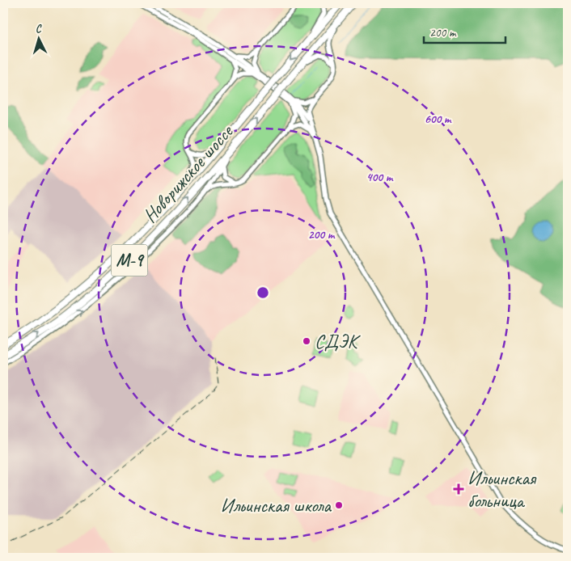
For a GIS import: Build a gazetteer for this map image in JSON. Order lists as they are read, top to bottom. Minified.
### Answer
{"streets":{"highway":["Новорижское шоссе","М-9"]},"crossings":[["Новорижское шоссе","М-9"]],"places":{"other":["СДЭК","Ильинская школа"],"health":["Ильинская больница"]},"scale_bar":"200 m","north":"top","rings":["600 m","400 m","200 m"]}
